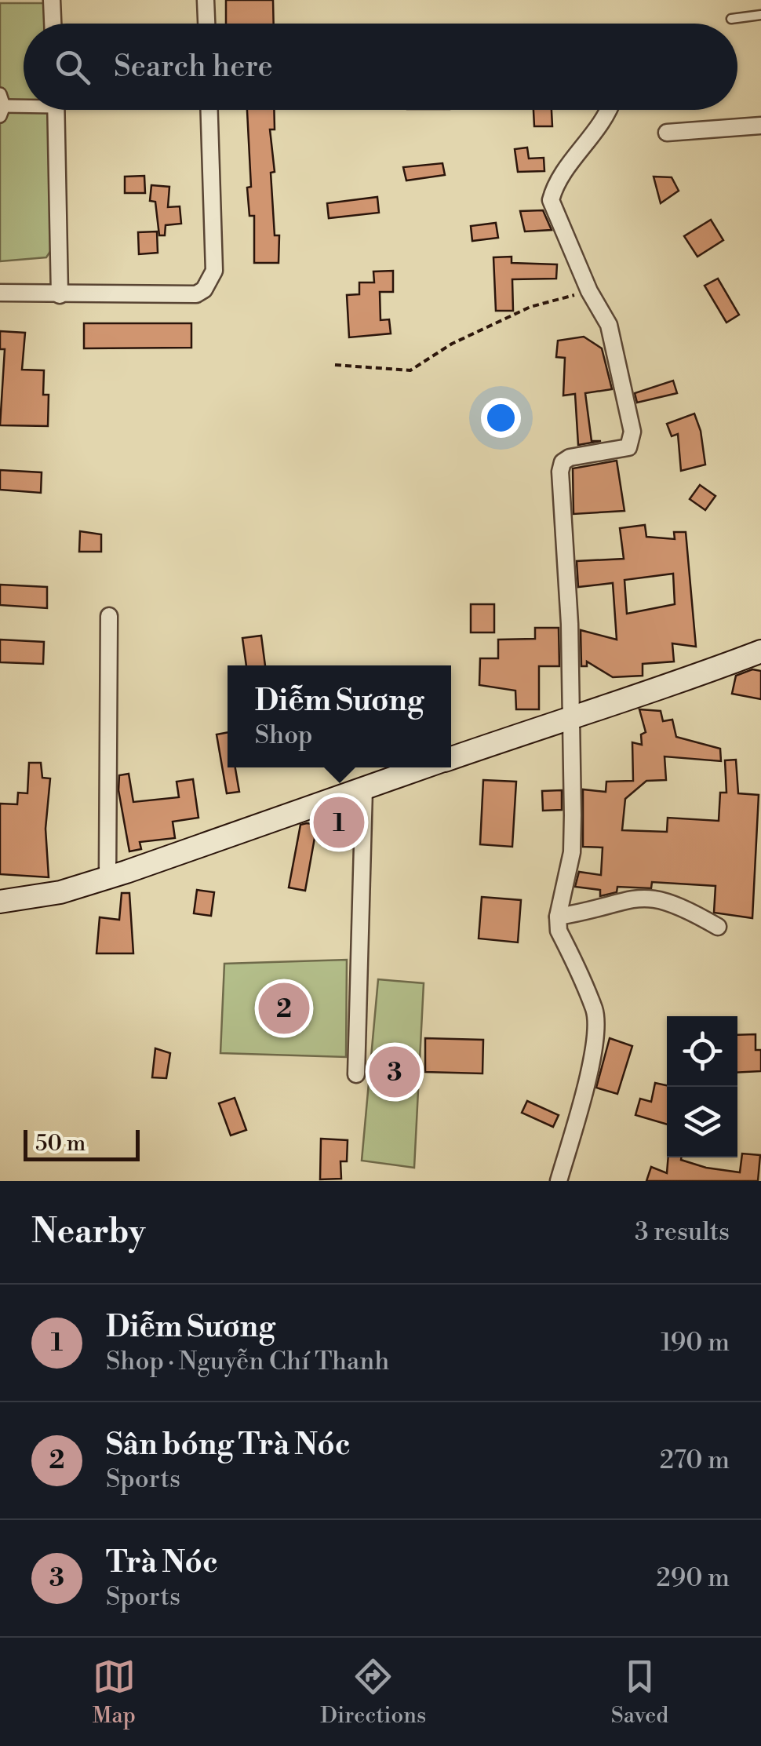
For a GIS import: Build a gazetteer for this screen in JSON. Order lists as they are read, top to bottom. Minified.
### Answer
{"scale_bar":"50 m","page":{"search":"Search here","popup":["Diễm Sương","Shop"],"pins":["1","2","3"],"scale":"50 m","heading":["Nearby","3 results"],"list":[{"mark":"1","name":"Diễm Sương","note":"Shop · Nguyễn Chí Thanh","value":"190 m"},{"mark":"2","name":"Sân bóng Trà Nóc","note":"Sports","value":"270 m"},{"mark":"3","name":"Trà Nóc","note":"Sports","value":"290 m"}],"nav":["Map","Directions","Saved"]}}
